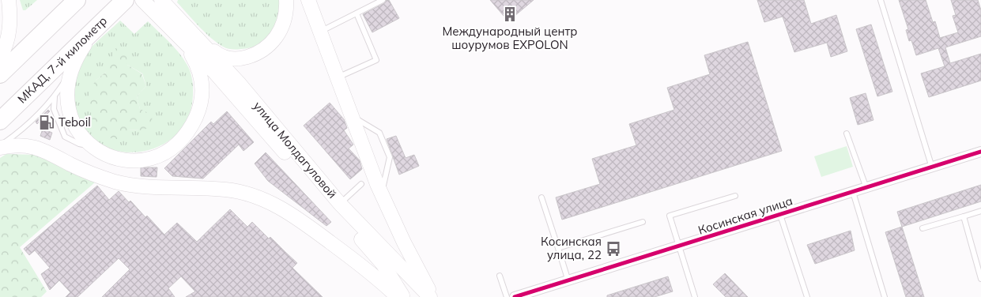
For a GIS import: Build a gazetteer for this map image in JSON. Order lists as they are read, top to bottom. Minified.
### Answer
{"streets":{"highway":["МКАД, 7-й километр"],"main road":["улица Молдагуловой"],"street":["Косинская улица"]},"places":{"building":["Международный центр шоурумов EXPOLON"],"fuel station":["Teboil"],"bus stop":["Косинская улица, 22"]}}
